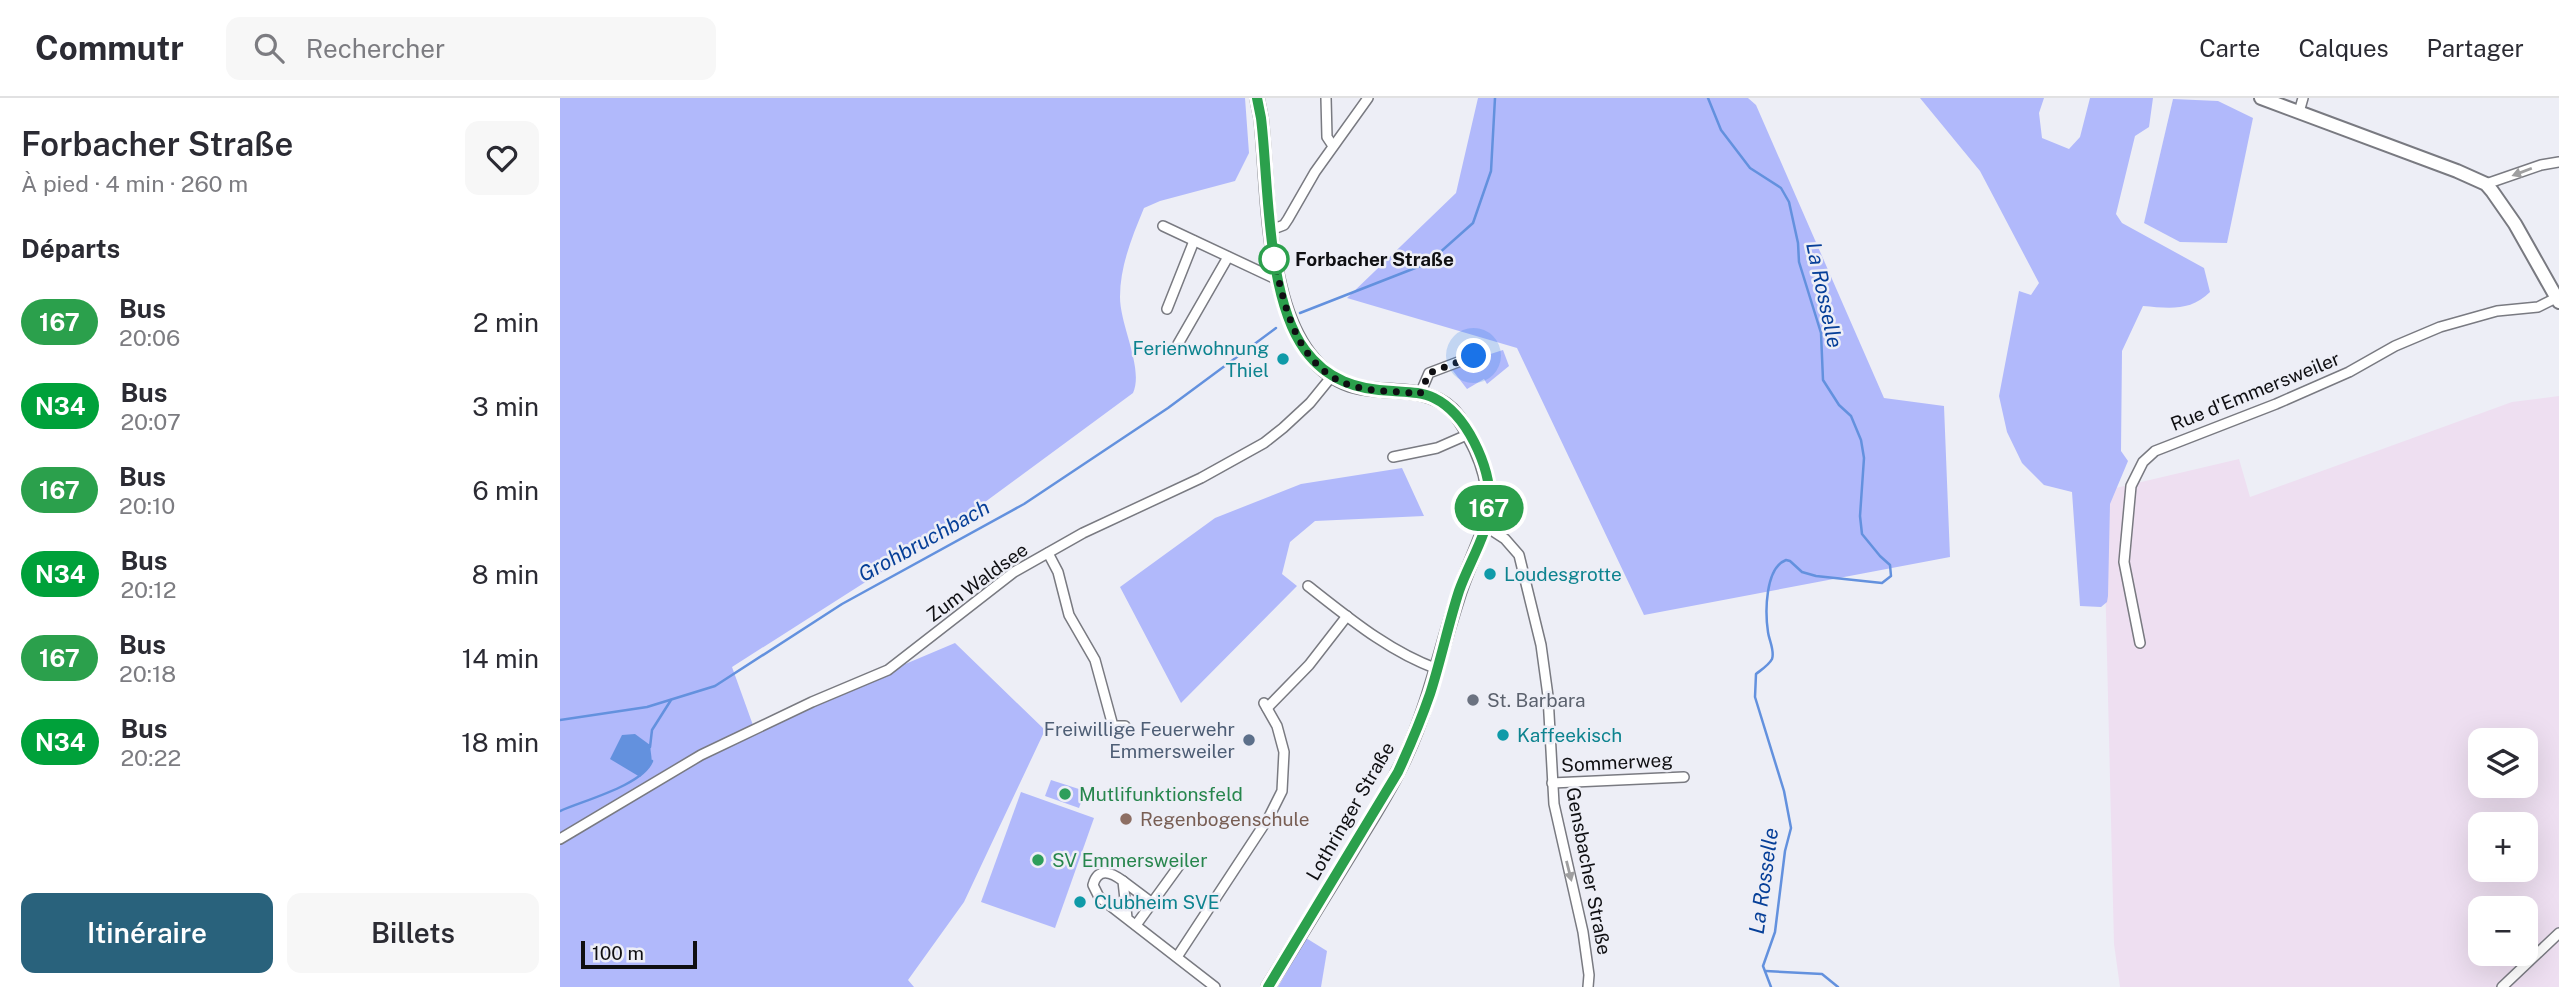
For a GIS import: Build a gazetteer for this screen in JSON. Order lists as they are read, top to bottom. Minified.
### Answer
{"streets":{"main road":["Lothringer Straße"],"street":["Rue d'Emmersweiler","Zum Waldsee","Sommerweg","Gensbacher Straße"]},"crossings":[["Sommerweg","Gensbacher Straße"],["Lothringer Straße","Gensbacher Straße"]],"one_way":["Gensbacher Straße"],"water":["La Rosselle","Grohbruchbach"],"places":["Forbacher Straße","Ferienwohnung Thiel","Loudesgrotte","St. Barbara","Kaffeekisch","Freiwillige Feuerwehr Emmersweiler","Mutlifunktionsfeld","Regenbogenschule","SV Emmersweiler","Clubheim SVE"],"lines":["bus line 167"],"scale_bar":"100 m","page":{"header":"Commutr","search":"Rechercher","nav":["Carte","Calques","Partager"],"heading":[["Forbacher Straße","À pied · 4 min · 260 m"],"Départs"],"on_map":"167","list":[{"mark":"167","name":"Bus","note":"20:06","value":"2 min"},{"mark":"N34","name":"Bus","note":"20:07","value":"3 min"},{"mark":"167","name":"Bus","note":"20:10","value":"6 min"},{"mark":"N34","name":"Bus","note":"20:12","value":"8 min"},{"mark":"167","name":"Bus","note":"20:18","value":"14 min"},{"mark":"N34","name":"Bus","note":"20:22","value":"18 min"}],"map_buttons":["+","−"],"buttons":["Itinéraire","Billets"],"scale":"100 m"}}
